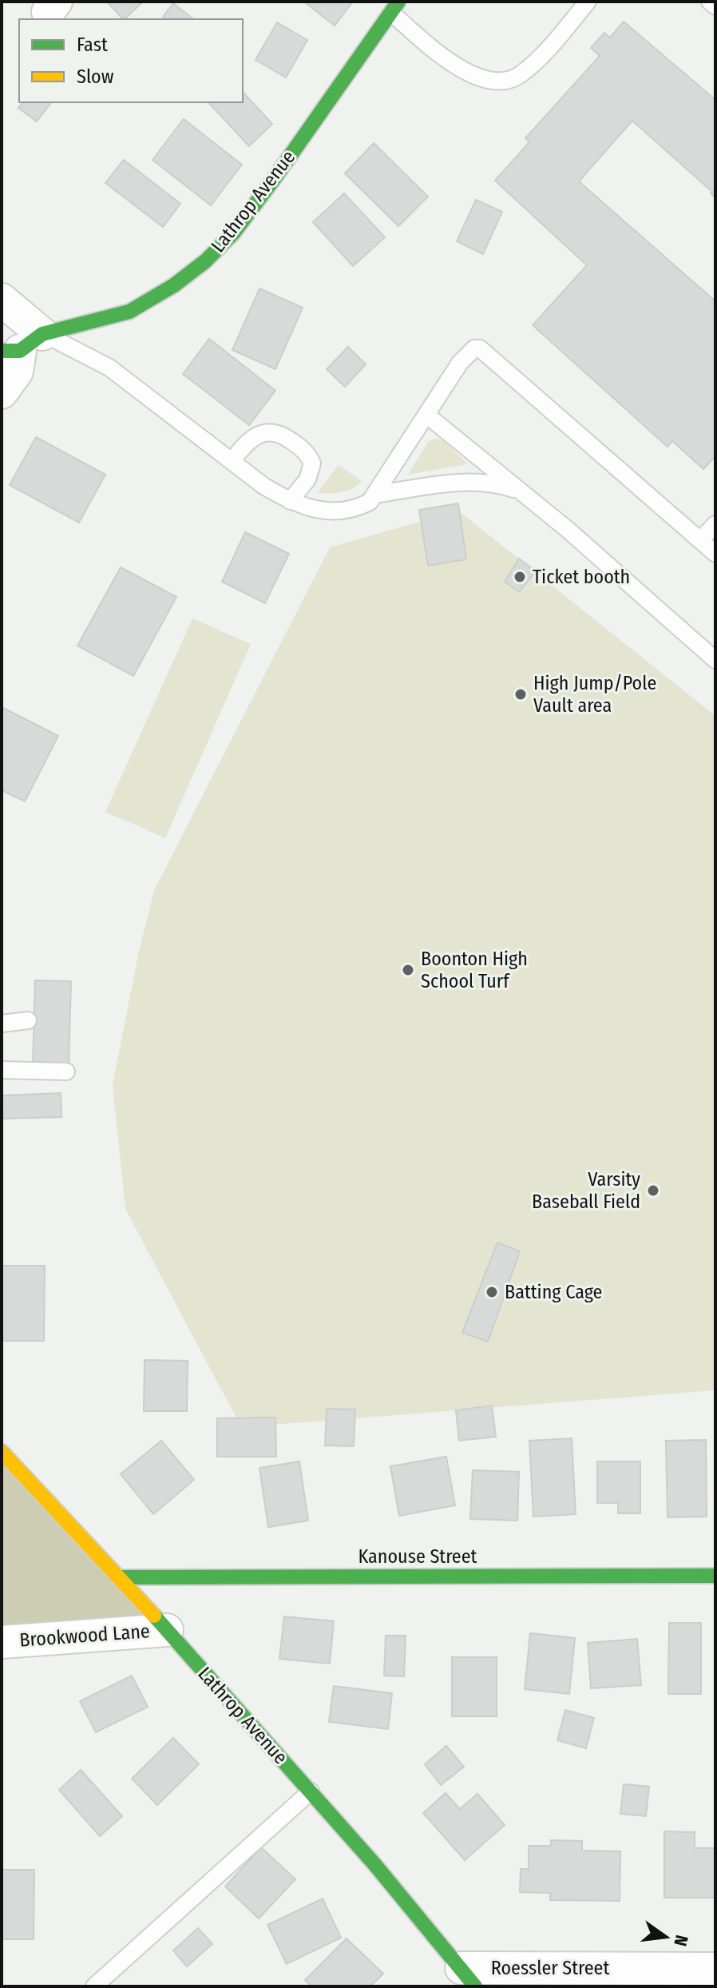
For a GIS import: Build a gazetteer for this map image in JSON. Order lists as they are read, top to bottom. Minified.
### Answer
{"streets":{"street":["Lathrop Avenue","Kanouse Street","Brookwood Lane","Roessler Street"]},"crossings":[["Lathrop Avenue","Kanouse Street"],["Lathrop Avenue","Brookwood Lane"],["Lathrop Avenue","Roessler Street"]],"places":["Ticket booth","High Jump/Pole Vault area","Boonton High School Turf","Varsity Baseball Field","Batting Cage"],"legend":["Fast","Slow"],"north":"right"}
